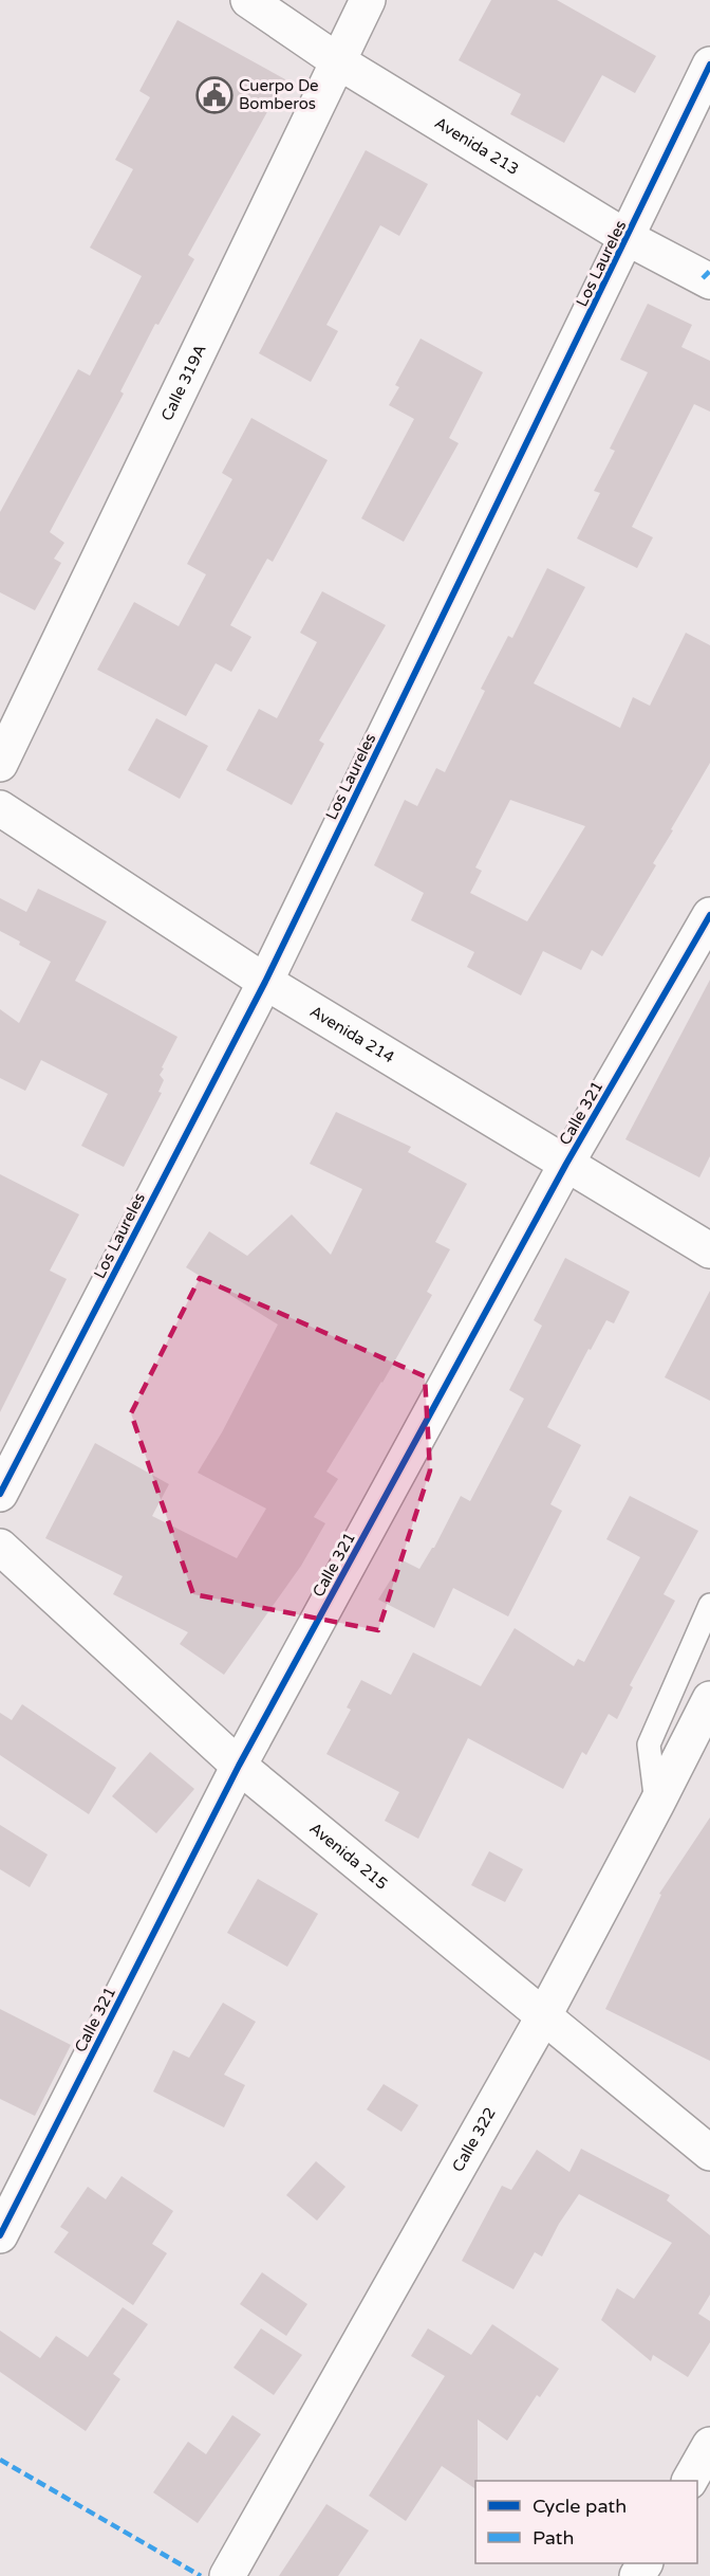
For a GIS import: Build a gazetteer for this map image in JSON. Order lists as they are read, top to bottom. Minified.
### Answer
{"streets":{"street":["Avenida 213","Los Laureles","Calle 319A","Avenida 214","Calle 321","Avenida 215","Calle 322"]},"crossings":[["Avenida 213","Los Laureles"],["Avenida 213","Calle 319A"],["Los Laureles","Avenida 214"],["Avenida 214","Calle 321"],["Calle 321","Avenida 215"],["Avenida 215","Calle 322"]],"places":{"public building":["Cuerpo De Bomberos"]},"legend":["Cycle path","Path"]}
